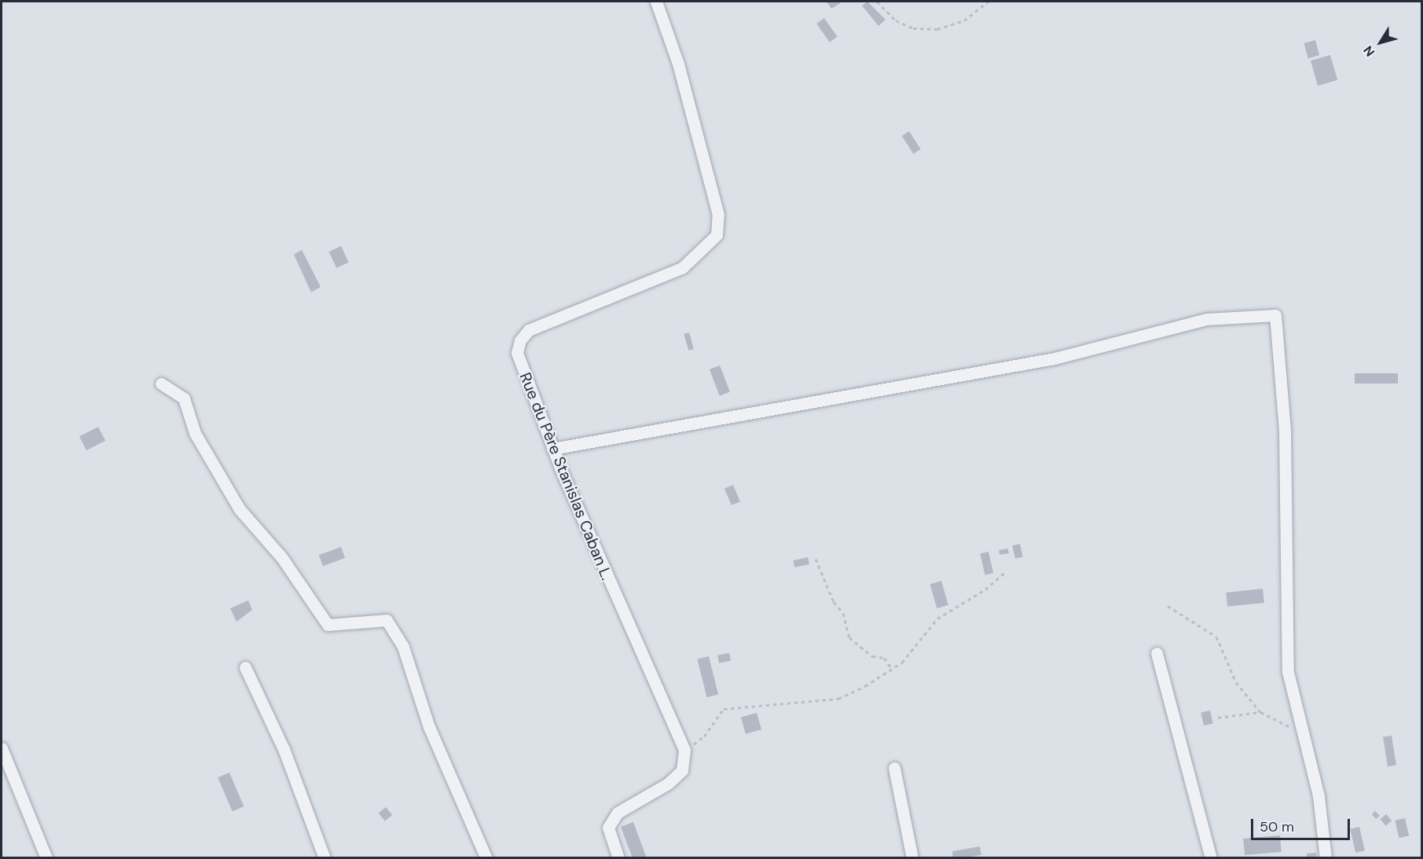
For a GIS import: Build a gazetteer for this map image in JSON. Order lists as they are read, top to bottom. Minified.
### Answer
{"streets":{"street":["Rue du Père Stanislas Caban L."]},"scale_bar":"50 m","north":"bottom left"}
